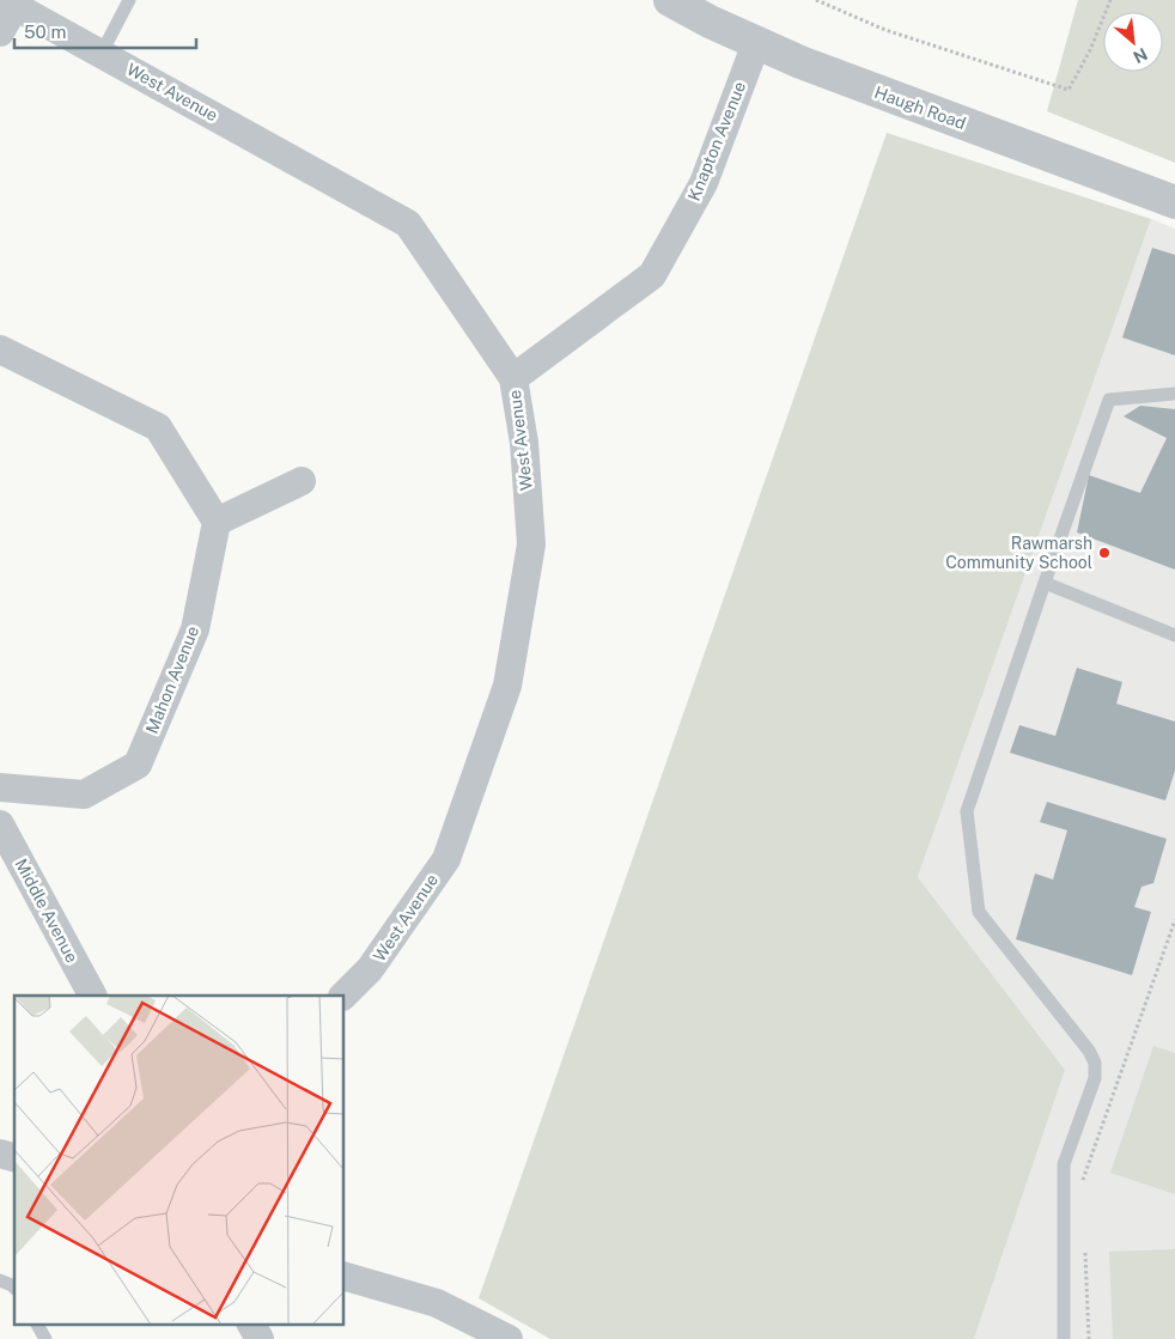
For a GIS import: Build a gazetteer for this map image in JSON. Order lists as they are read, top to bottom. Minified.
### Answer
{"streets":{"street":["West Avenue","Haugh Road","Knapton Avenue","Mahon Avenue","Middle Avenue"]},"crossings":[["West Avenue","Knapton Avenue"],["Haugh Road","Knapton Avenue"]],"places":["Rawmarsh Community School"],"scale_bar":"50 m","north":"bottom right"}
